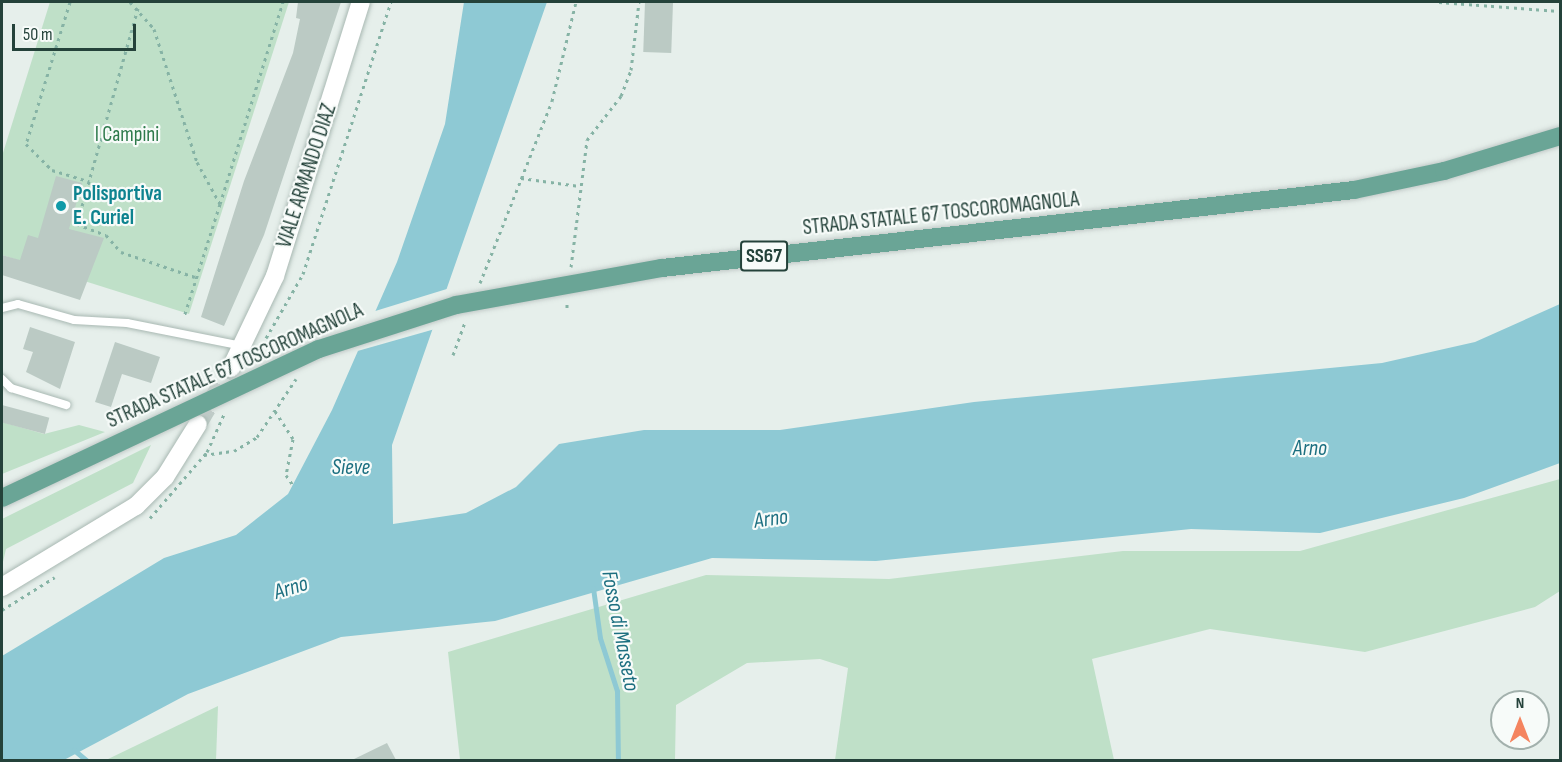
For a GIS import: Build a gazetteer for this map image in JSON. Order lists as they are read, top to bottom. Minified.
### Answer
{"streets":{"main road":["STRADA STATALE 67 TOSCOROMAGNOLA","SS67"],"street":["VIALE ARMANDO DIAZ"]},"water":["Arno","Sieve","Fosso di Masseto"],"parks":["I Campini"],"places":["Polisportiva E. Curiel"],"scale_bar":"50 m","north":"top"}
